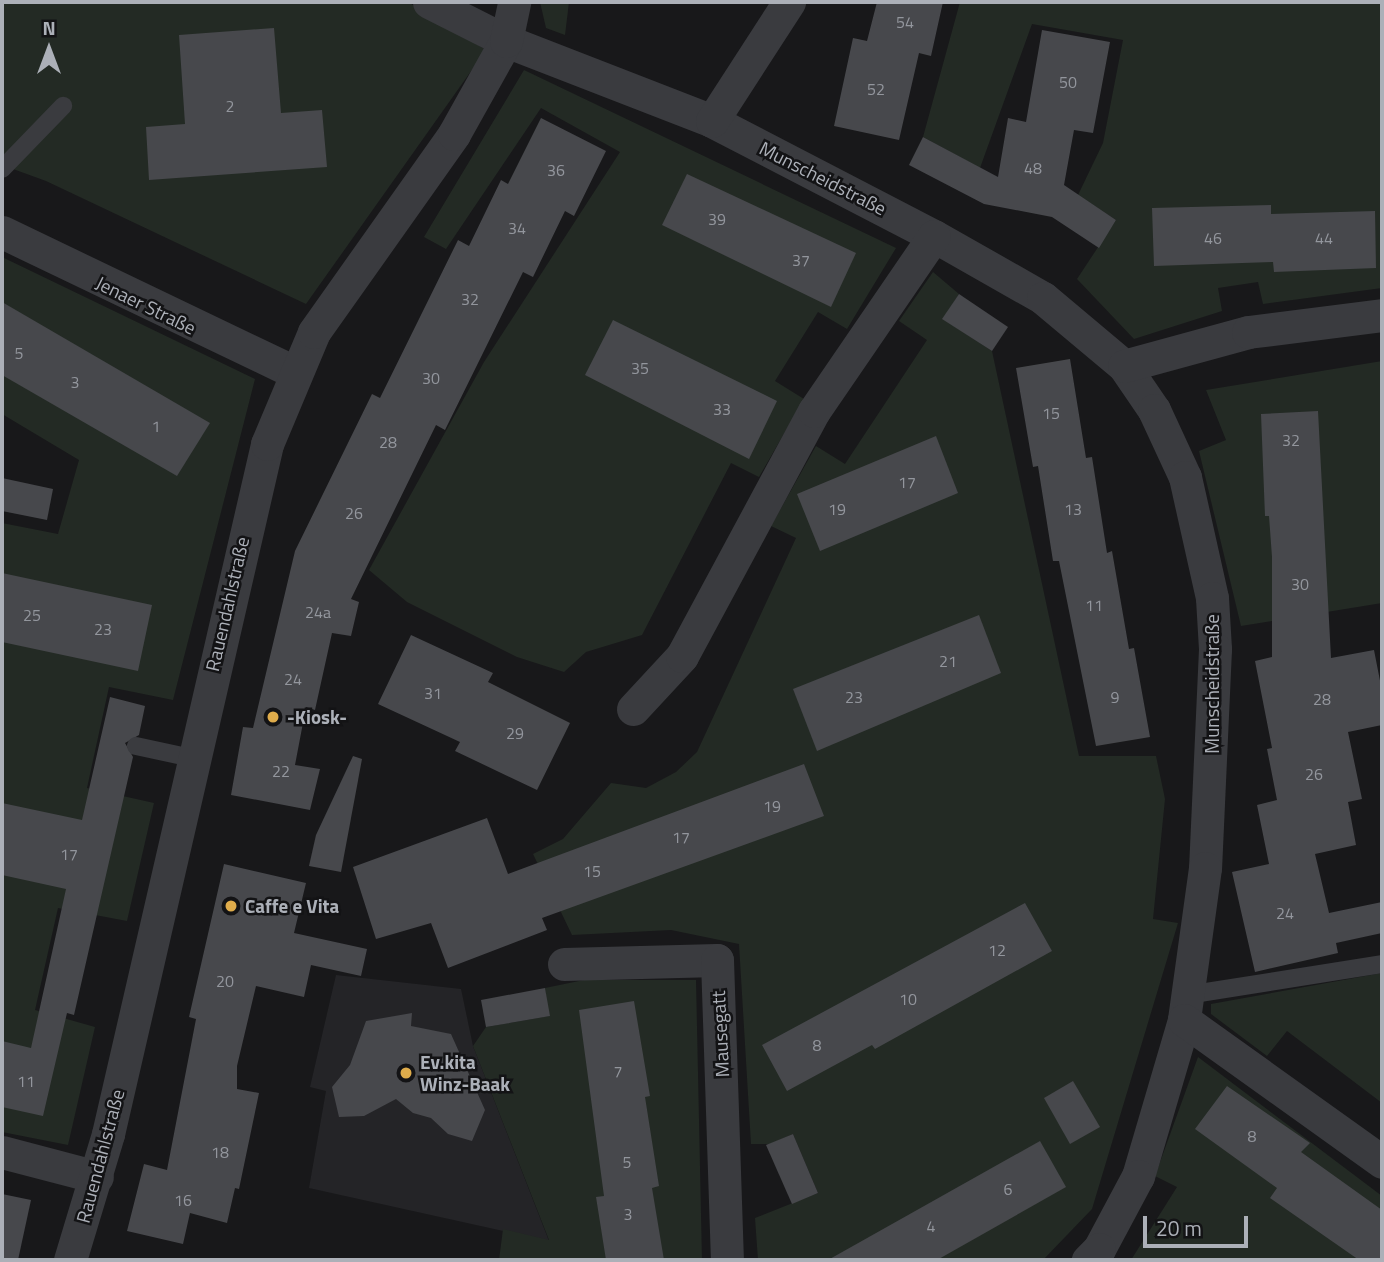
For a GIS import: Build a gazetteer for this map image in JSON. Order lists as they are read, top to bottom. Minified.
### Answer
{"streets":{"street":["Munscheidstraße","Jenaer Straße","Rauendahlstraße","Mausegatt"]},"crossings":[["Munscheidstraße","Rauendahlstraße"],["Jenaer Straße","Rauendahlstraße"]],"places":["-Kiosk-","Caffe e Vita","Ev.kita Winz-Baak"],"house_numbers":["54","50","52","2","48","36","39","34","46","44","37","32","5","35","30","3","33","15","1","32","28","17","19","13","26","30","11","24a","25","23","21","24","31","23","9","28","29","22","26","19","17","17","15","24","12","20","10","8","7","11","8","18","5","6","16","3","4"],"scale_bar":"20 m","north":"top"}
